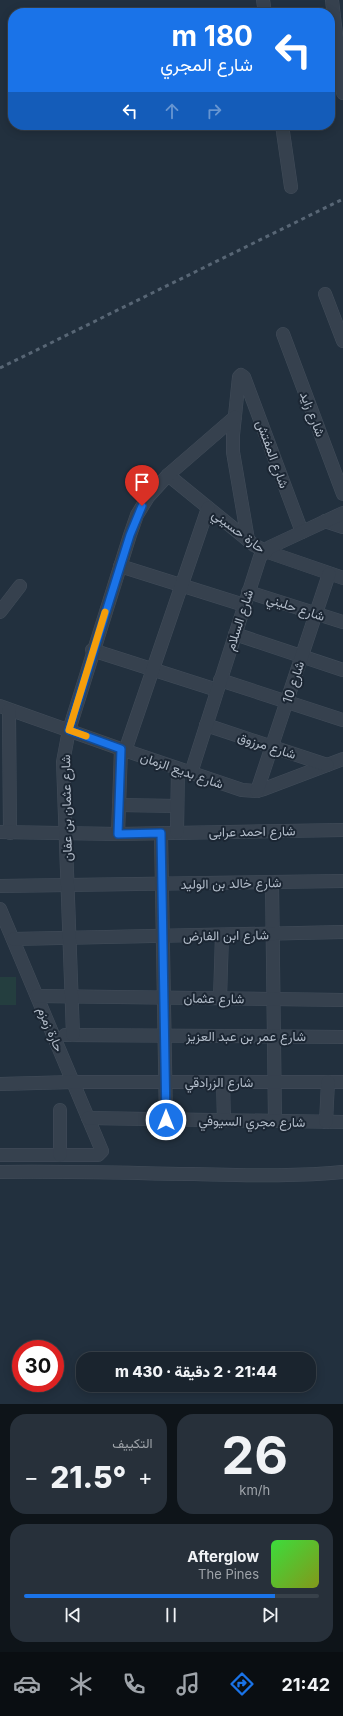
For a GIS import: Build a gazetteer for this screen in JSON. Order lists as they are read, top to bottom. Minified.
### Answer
{"streets":{"street":["شارع زايد","شارع المفتش","حارة حسيني","شارع حليني","شارع السلام","شارع 10","شارع مرزوق","شارع بديع الزمان","شارع عثمان بن عفان","شارع احمد عرابى","شارع خالد بن الوليد","شارع ابن الفارض","شارع عثمان","حارة زمزم","شارع عمر بن عبد العزيز","شارع الزرادقي","شارع مجري السيوفي"]},"crossings":[["شارع المفتش","شارع عثمان بن عفان"],["حارة حسيني","شارع السلام"],["حارة حسيني","شارع 10"],["حارة حسيني","شارع عثمان بن عفان"],["شارع حليني","شارع السلام"],["شارع حليني","شارع 10"],["شارع السلام","شارع مرزوق"],["شارع السلام","شارع بديع الزمان"],["شارع 10","شارع مرزوق"],["شارع 10","شارع بديع الزمان"],["شارع مرزوق","شارع بديع الزمان"],["شارع بديع الزمان","شارع عثمان بن عفان"],["شارع عثمان بن عفان","شارع احمد عرابى"],["شارع عثمان بن عفان","شارع خالد بن الوليد"],["شارع عثمان بن عفان","شارع ابن الفارض"],["شارع عثمان بن عفان","شارع عثمان"],["شارع عثمان بن عفان","شارع عمر بن عبد العزيز"],["شارع ابن الفارض","حارة زمزم"],["شارع عثمان","حارة زمزم"],["حارة زمزم","شارع عمر بن عبد العزيز"],["حارة زمزم","شارع الزرادقي"],["حارة زمزم","شارع مجري السيوفي"]],"page":{"turn":["180 m","شارع المجري"],"limit":"30","trip":"21:44 · 2 دقيقة · 430 m","tile":[["26","km/h"],"التكييف"],"heat":["−","21.5°","+"],"song":["Afterglow","The Pines"],"tabs":"21:42"}}
